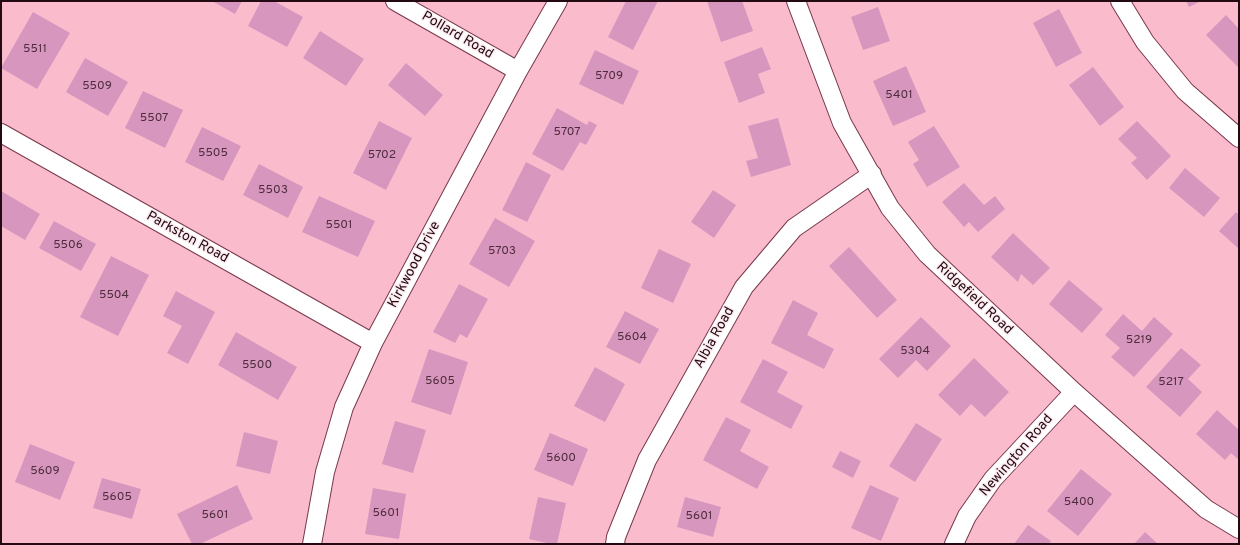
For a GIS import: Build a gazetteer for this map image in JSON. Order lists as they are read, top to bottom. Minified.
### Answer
{"streets":{"street":["Pollard Road","Parkston Road","Kirkwood Drive","Ridgefield Road","Albia Road","Newington Road"]},"crossings":[["Pollard Road","Kirkwood Drive"],["Parkston Road","Kirkwood Drive"],["Ridgefield Road","Albia Road"],["Ridgefield Road","Newington Road"]],"house_numbers":["5511","5709","5509","5401","5507","5707","5505","5702","5503","5501","5506","5703","5504","5604","5219","5304","5500","5605","5217","5600","5609","5605","5400","5601","5601","5601"]}
